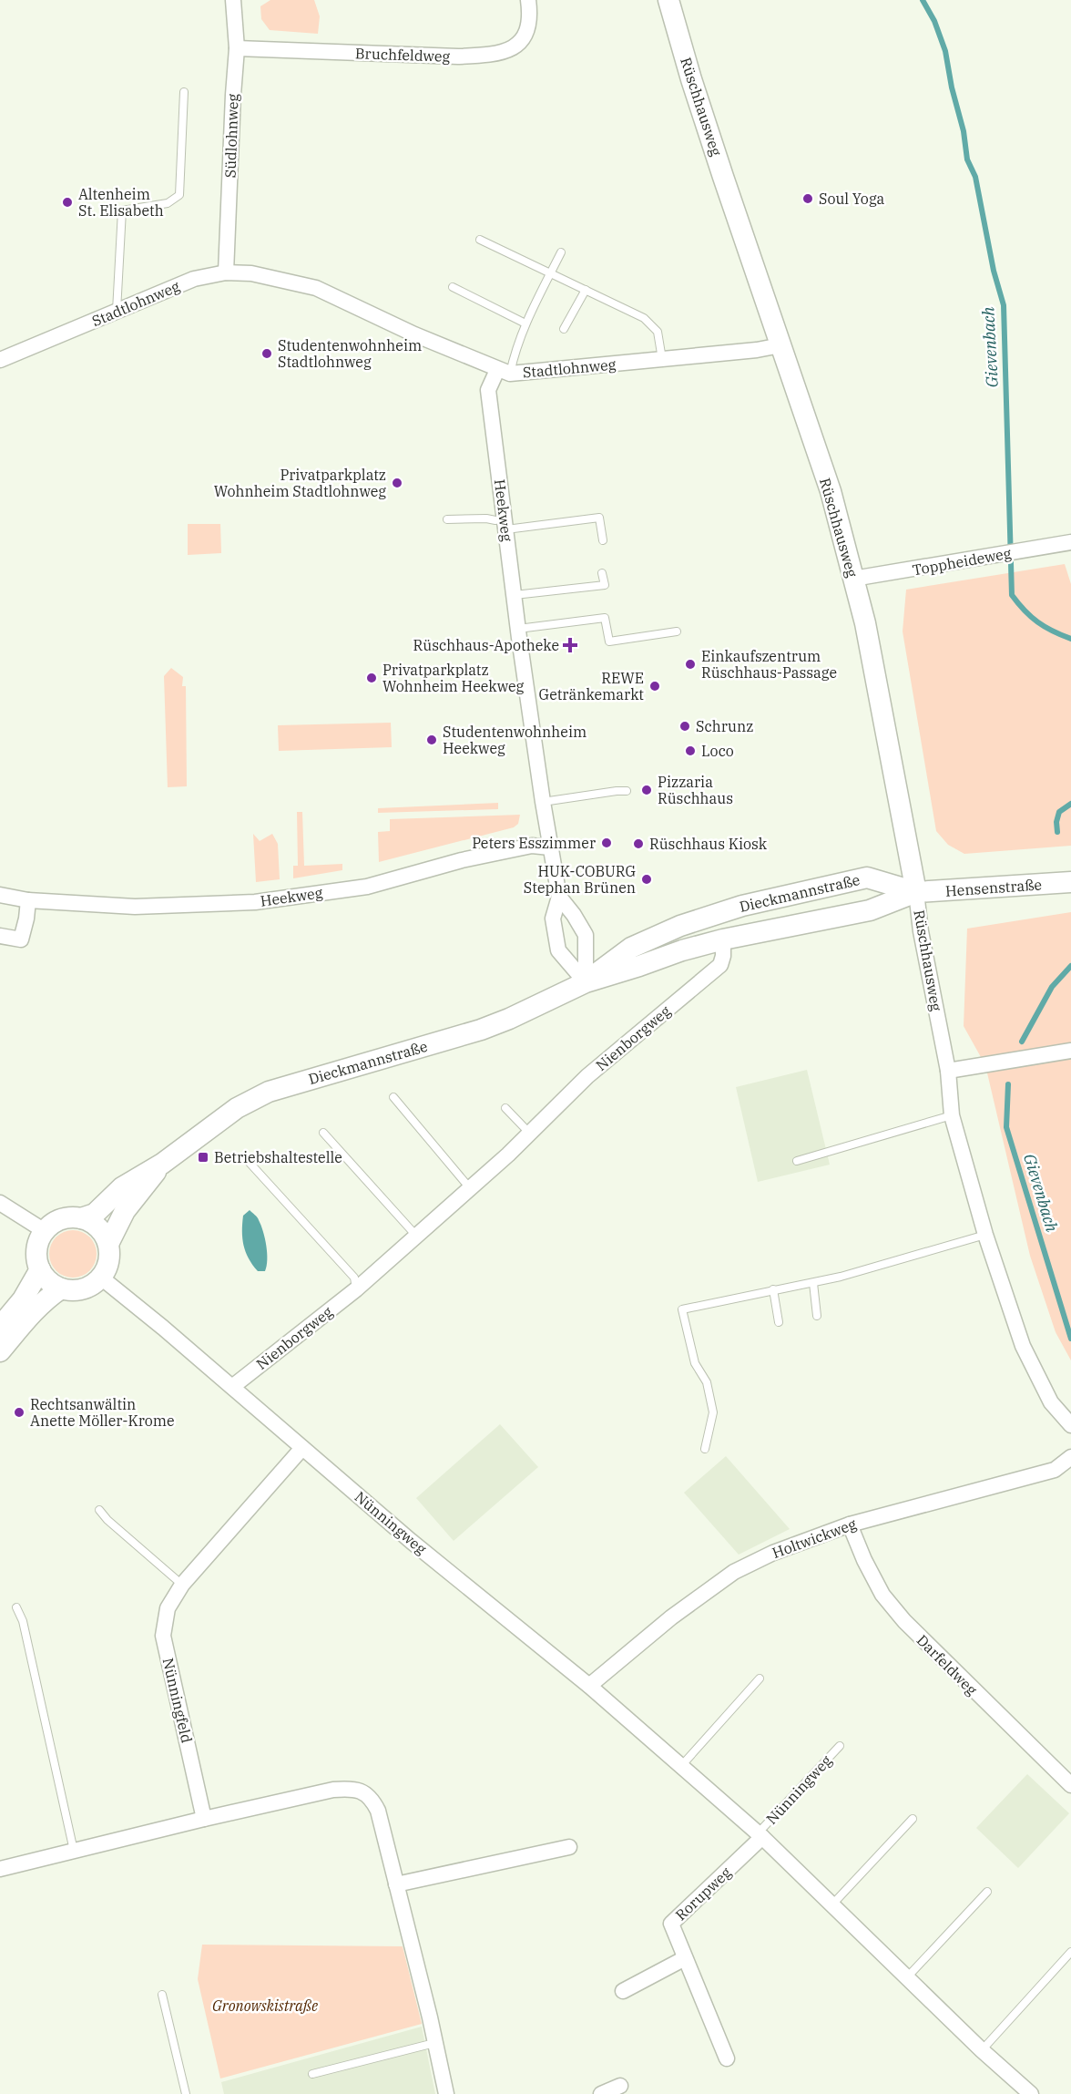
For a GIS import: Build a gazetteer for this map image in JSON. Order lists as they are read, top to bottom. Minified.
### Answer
{"streets":{"street":["Bruchfeldweg","Rüschhausweg","Südlohnweg","Stadtlohnweg","Heekweg","Toppheideweg","Hensenstraße","Dieckmannstraße","Nienborgweg","Nünningweg","Holtwickweg","Darfeldweg","Nünningfeld","Rorupweg"]},"crossings":[["Bruchfeldweg","Südlohnweg"],["Rüschhausweg","Stadtlohnweg"],["Rüschhausweg","Toppheideweg"],["Rüschhausweg","Hensenstraße"],["Rüschhausweg","Dieckmannstraße"],["Südlohnweg","Stadtlohnweg"],["Stadtlohnweg","Heekweg"],["Heekweg","Dieckmannstraße"],["Hensenstraße","Dieckmannstraße"],["Dieckmannstraße","Nienborgweg"],["Dieckmannstraße","Nünningweg"],["Nienborgweg","Nünningweg"],["Nünningweg","Holtwickweg"],["Nünningweg","Nünningfeld"],["Nünningweg","Rorupweg"],["Holtwickweg","Darfeldweg"]],"water":["Gievenbach"],"parks":["Gronowskistraße"],"places":{"other":["Soul Yoga","Altenheim St. Elisabeth","Studentenwohnheim Stadtlohnweg","Privatparkplatz Wohnheim Stadtlohnweg","Einkaufszentrum Rüschhaus-Passage","Privatparkplatz Wohnheim Heekweg","REWE Getränkemarkt","Schrunz","Studentenwohnheim Heekweg","Loco","Pizzaria Rüschhaus","Peters Esszimmer","Rüschhaus Kiosk","HUK-COBURG Stephan Brünen","Rechtsanwältin Anette Möller-Krome"],"health":["Rüschhaus-Apotheke"],"transit":["Betriebshaltestelle"]}}
